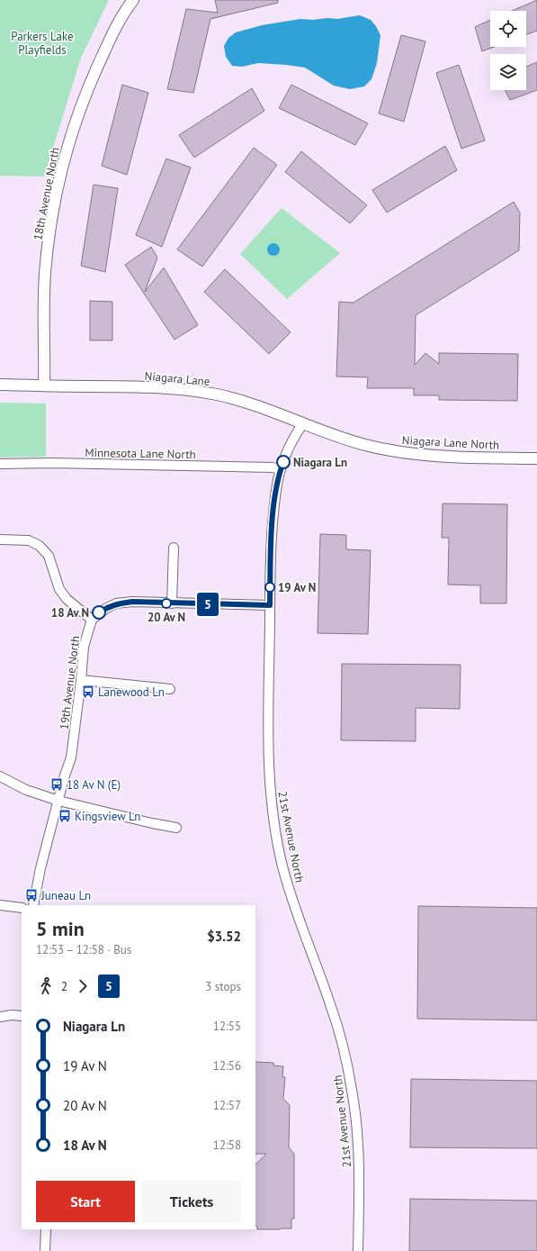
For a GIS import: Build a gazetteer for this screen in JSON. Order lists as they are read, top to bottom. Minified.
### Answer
{"streets":{"street":["18th Avenue North","Niagara Lane","Niagara Lane North","Minnesota Lane North","19th Avenue North","21st Avenue North"]},"crossings":[["18th Avenue North","Niagara Lane"],["Niagara Lane","Niagara Lane North"],["Niagara Lane","21st Avenue North"],["Niagara Lane North","21st Avenue North"],["Minnesota Lane North","21st Avenue North"]],"parks":["Parkers Lake Playfields"],"places":{"other":["Niagara Ln","19 Av N","20 Av N","18 Av N"],"bus stop":["Lanewood Ln","18 Av N (E)","Kingsview Ln","Juneau Ln"]},"lines":["bus line 5"],"page":{"on_map":"5","heading":["5 min","12:53 – 12:58 · Bus","$3.52"],"legs":["2","5","3 stops"],"list":[{"name":"Niagara Ln","value":"12:55"},{"name":"19 Av N","value":"12:56"},{"name":"20 Av N","value":"12:57"},{"name":"18 Av N","value":"12:58"}],"buttons":["Start","Tickets"]}}
